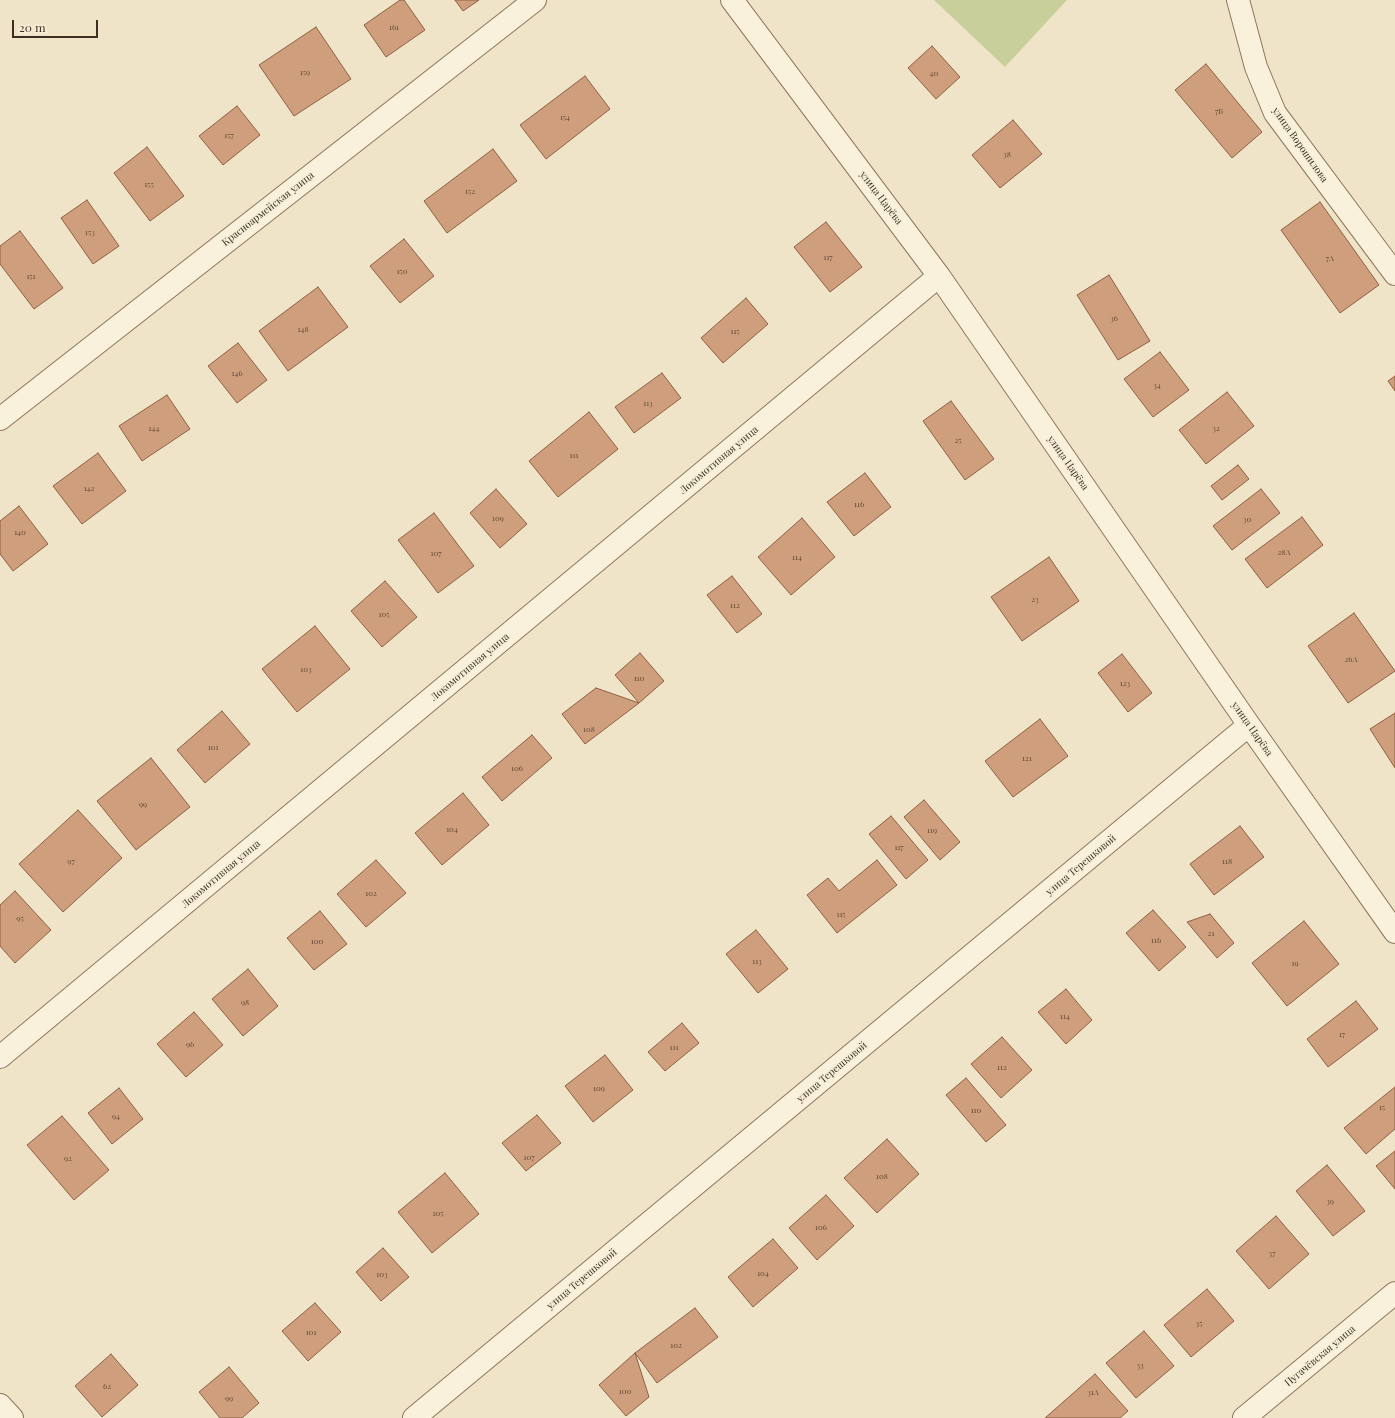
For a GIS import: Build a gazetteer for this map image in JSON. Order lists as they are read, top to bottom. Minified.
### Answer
{"streets":{"street":["улица Ворошилова","улица Царёва","Красноармейская улица","Локомотивная улица","улица Терешковой","Пугачёвская улица"]},"crossings":[["улица Царёва","Локомотивная улица"],["улица Царёва","улица Терешковой"]],"house_numbers":["161","159","40","7Б","154","157","38","155","152","153","117","7А","150","151","36","148","115","146","34","113","144","32","25","111","142","116","109","30","140","28А","107","114","23","112","105","26А","103","110","123","108","101","121","106","99","104","119","117","97","118","102","115","95","21","116","100","113","19","98","114","17","96","111","112","109","15","110","94","107","92","108","39","105","106","37","104","103","35","101","102","33","62","100","31А","99"],"scale_bar":"20 m"}
